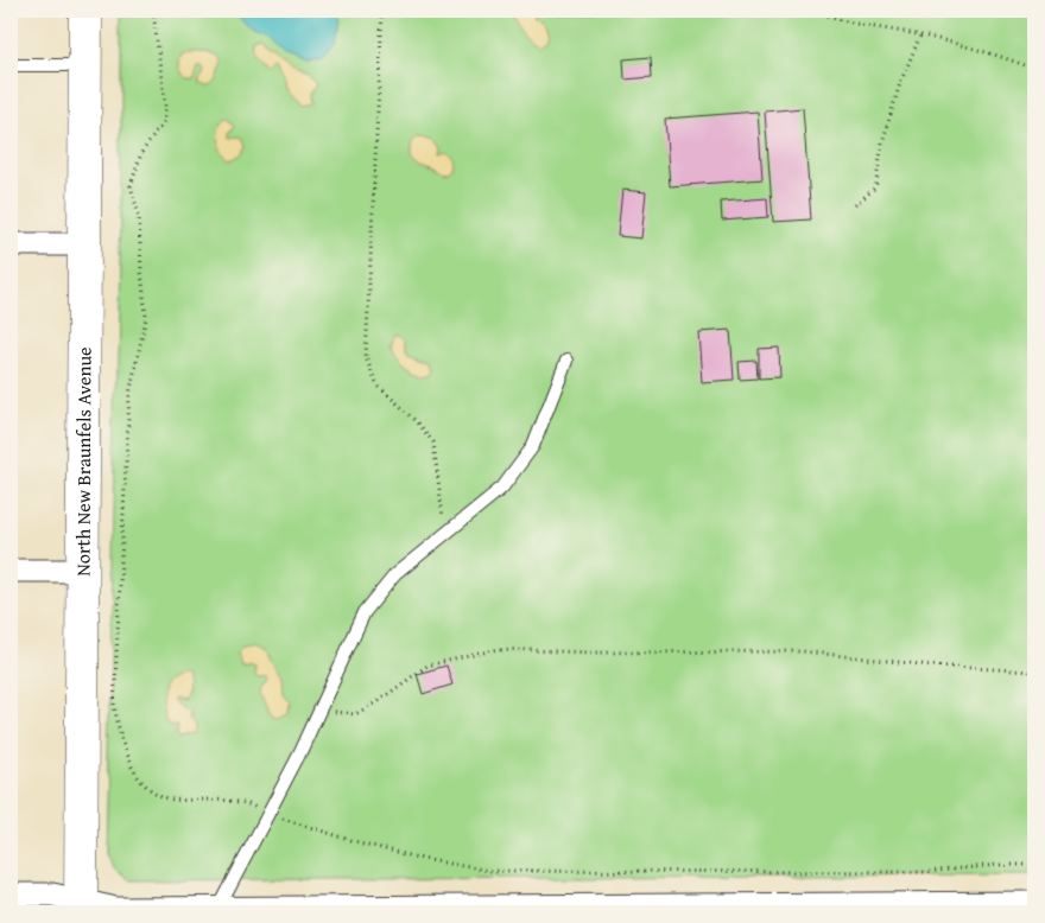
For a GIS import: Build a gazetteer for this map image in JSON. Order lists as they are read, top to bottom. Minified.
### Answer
{"streets":{"street":["North New Braunfels Avenue"]}}
